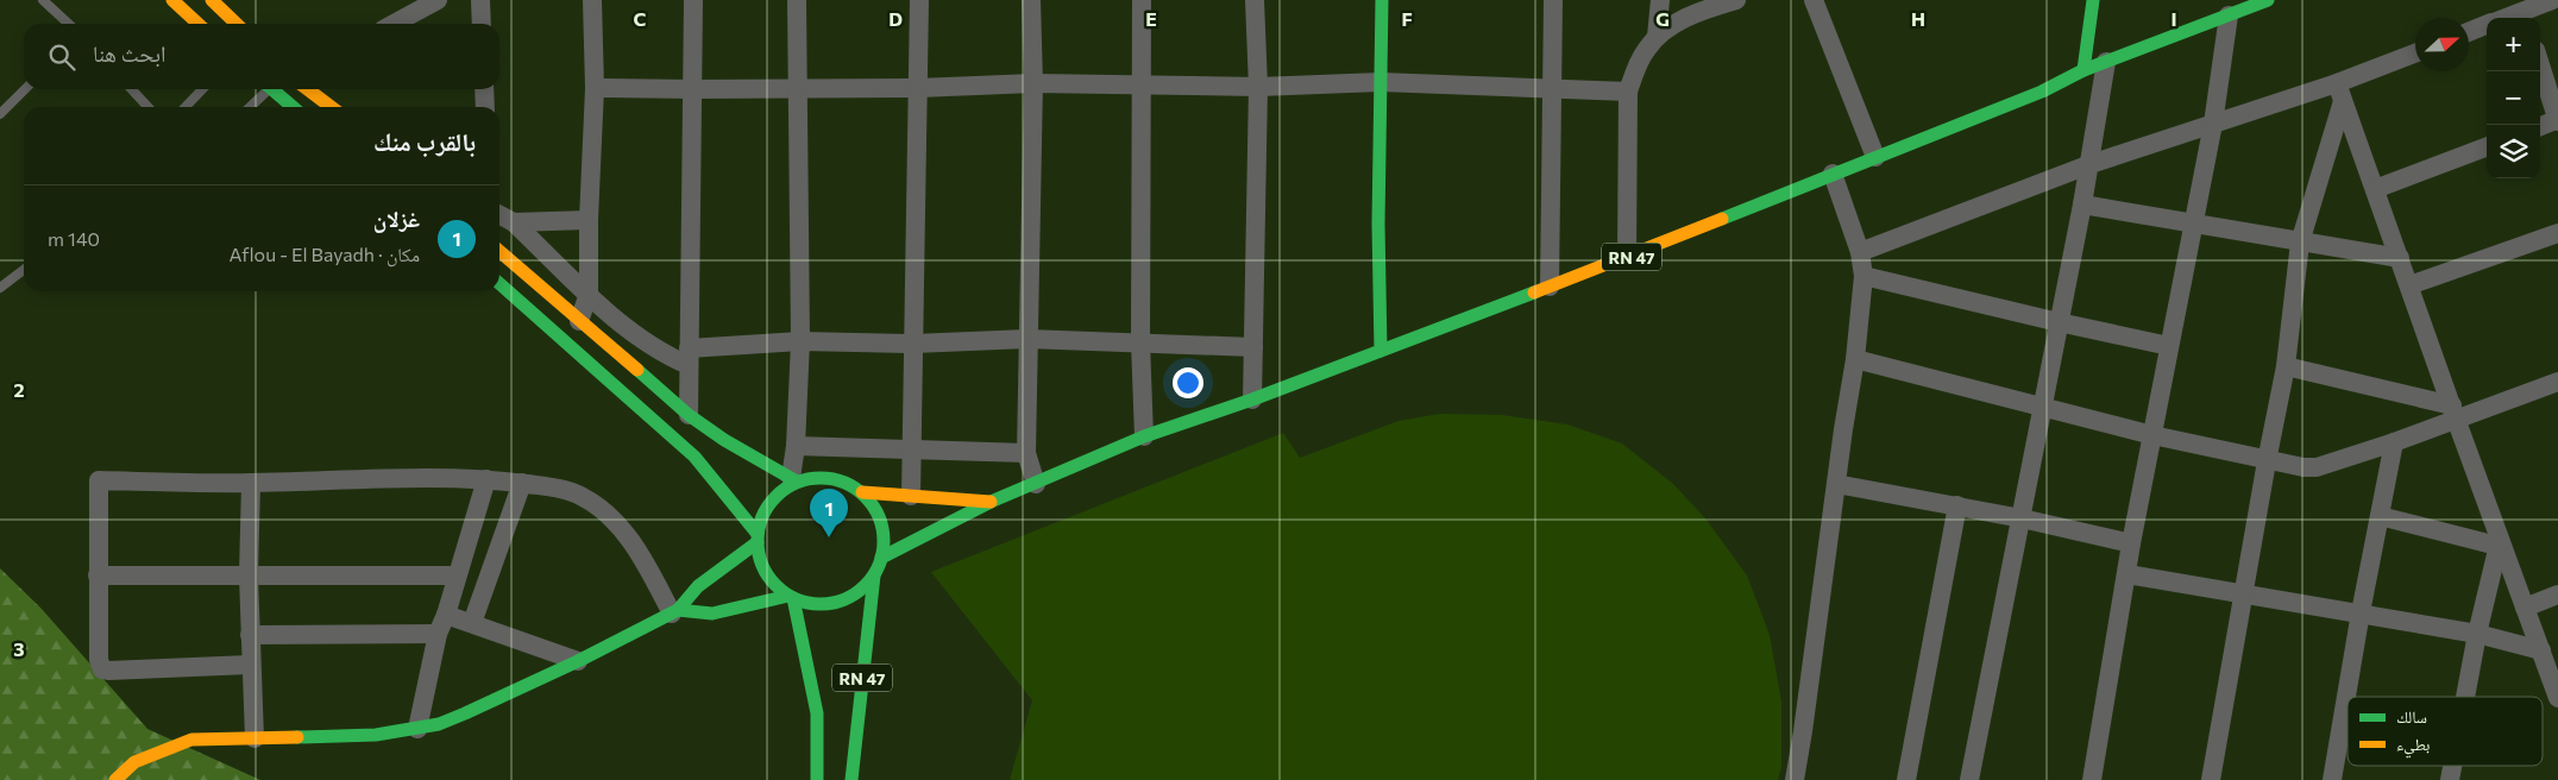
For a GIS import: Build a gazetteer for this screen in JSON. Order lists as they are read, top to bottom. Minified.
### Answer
{"streets":{"main road":["RN 47"]},"legend":["سالك","بطيء"],"north":"right","page":{"map_buttons":["+","−"],"search":"ابحث هنا","heading":"بالقرب منك","list":[{"mark":"1","name":"غزلان","note":"مكان · Aflou - El Bayadh","value":"140 m"}],"pins":"1"},"grid":{"columns":["C","D","E","F","G","H","I"],"rows":["2","3"]}}
